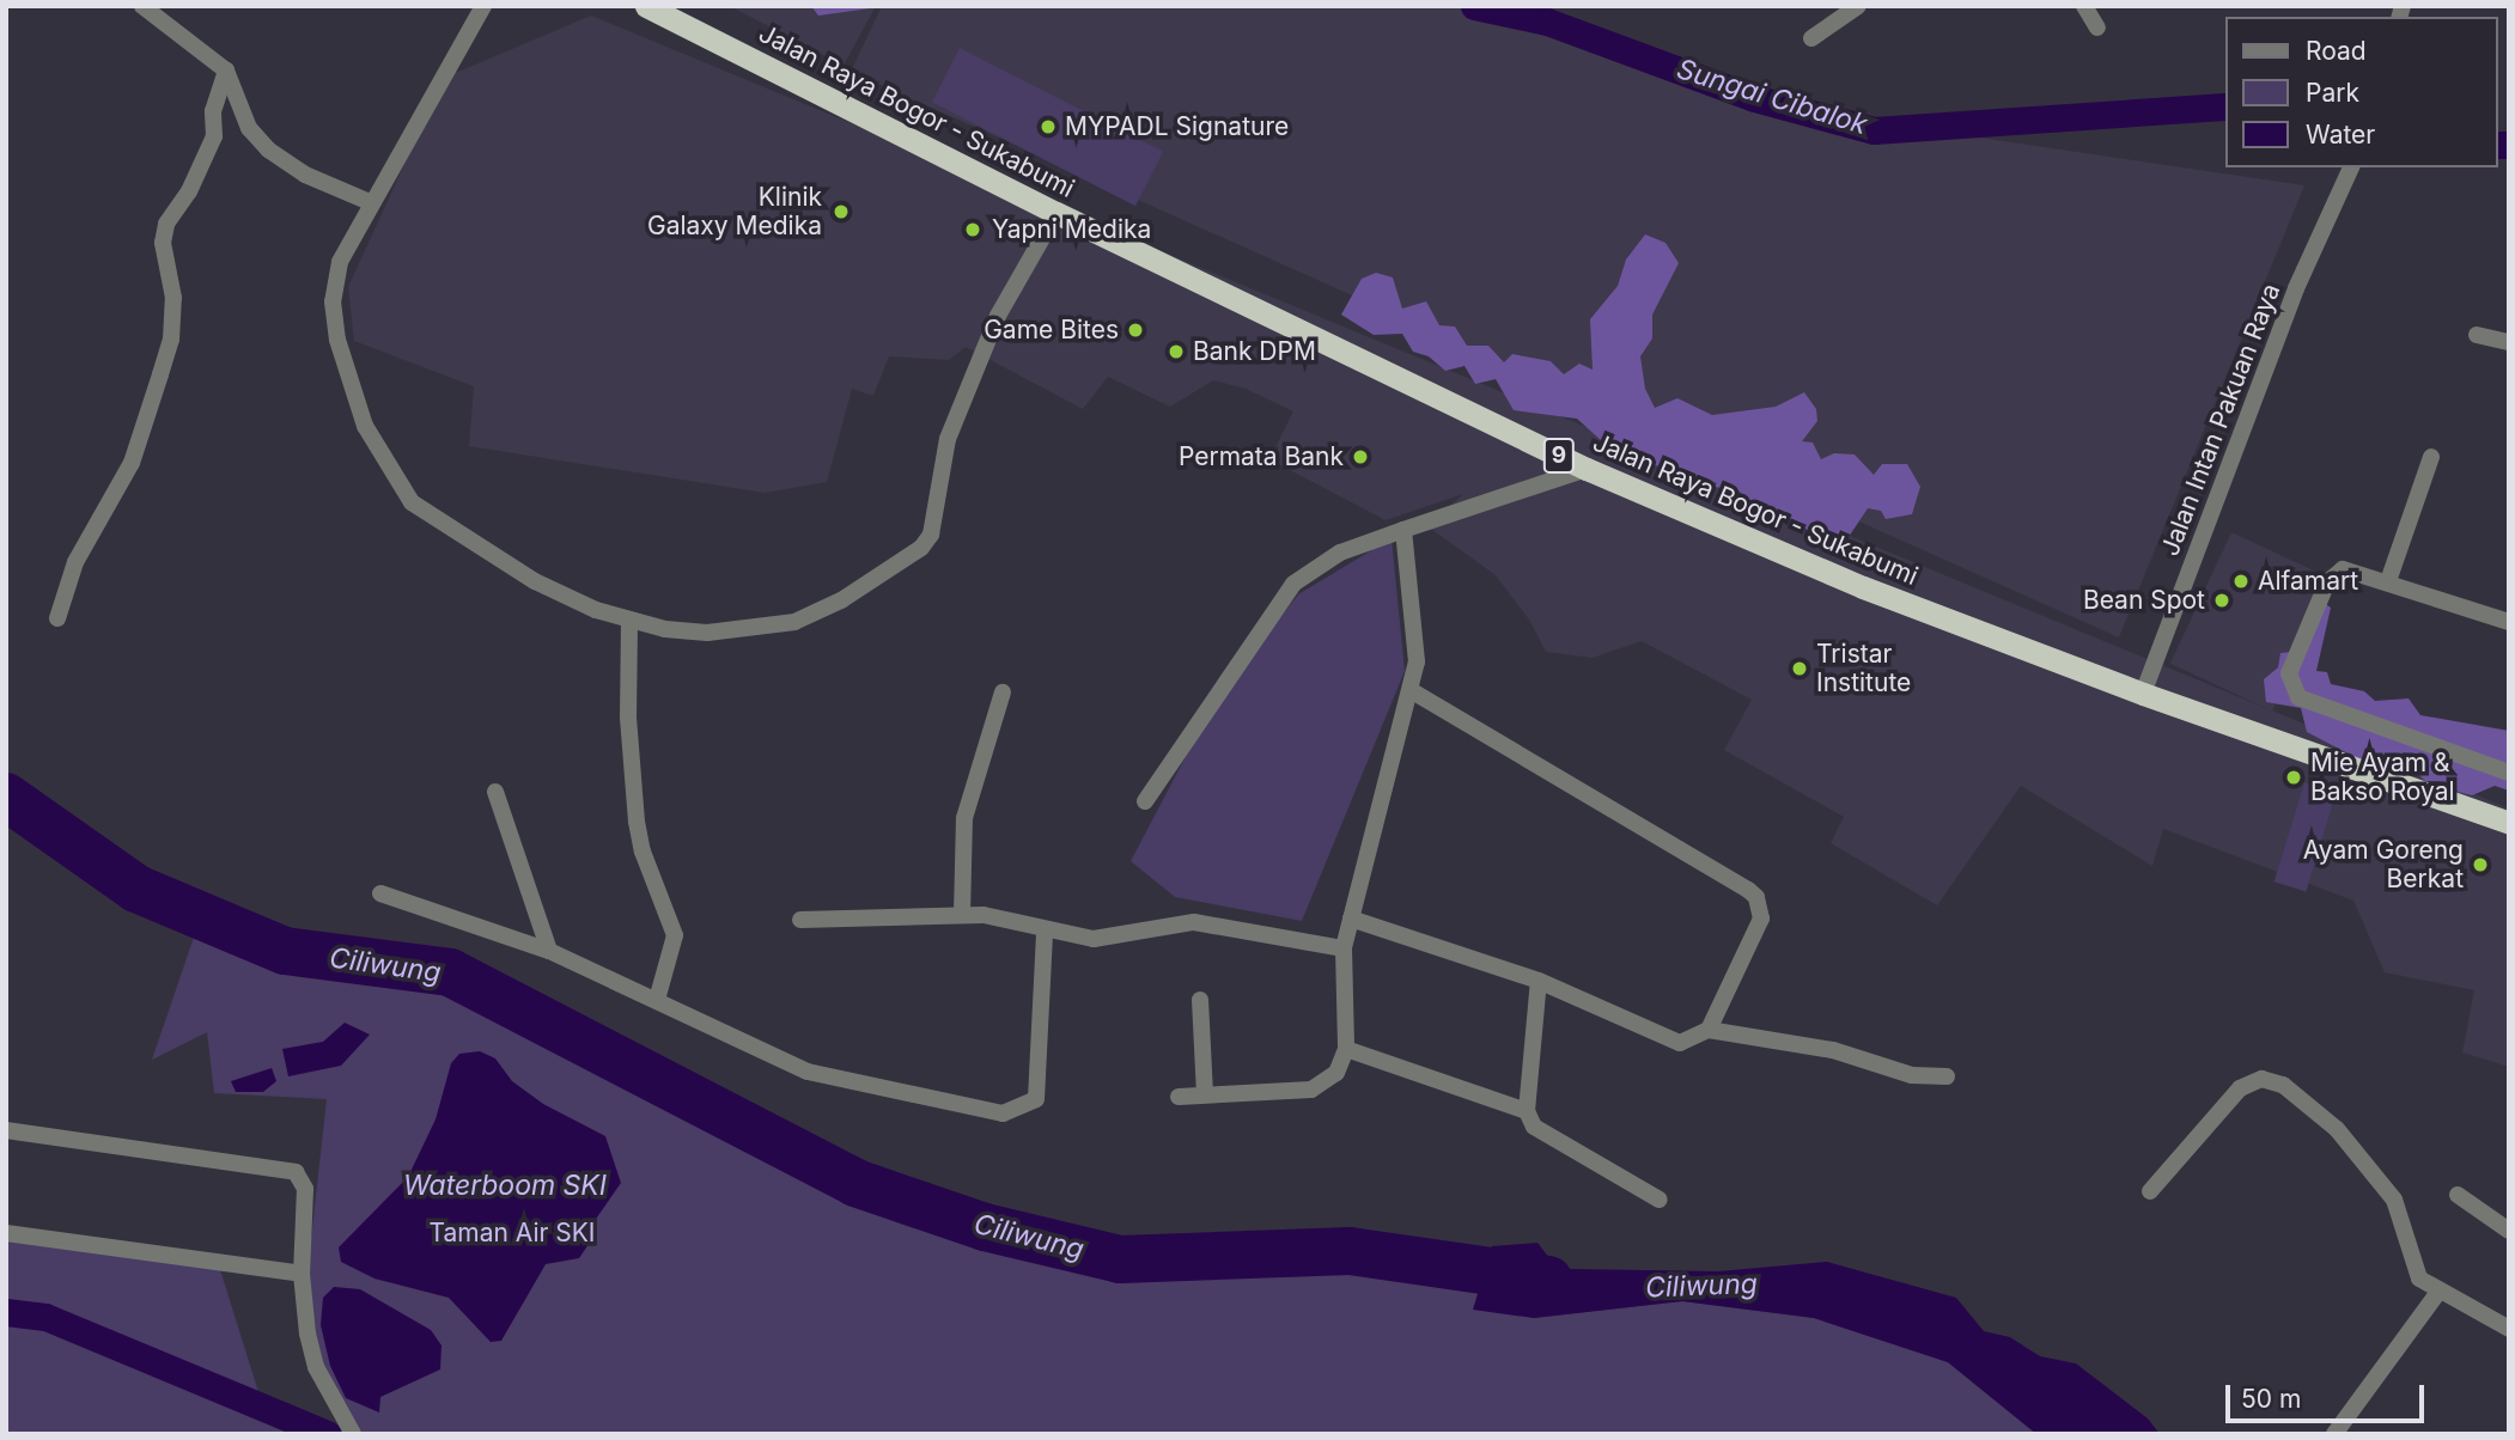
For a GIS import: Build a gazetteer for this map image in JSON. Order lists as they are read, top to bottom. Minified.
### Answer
{"streets":{"highway":["Jalan Raya Bogor - Sukabumi","9"],"street":["Jalan Intan Pakuan Raya"]},"crossings":[["Jalan Raya Bogor - Sukabumi","Jalan Intan Pakuan Raya"]],"water":["Sungai Cibalok","Ciliwung","Waterboom SKI"],"parks":["Taman Air SKI"],"places":["MYPADL Signature","Klinik Galaxy Medika","Yapni Medika","Game Bites","Bank DPM","Permata Bank","Alfamart","Bean Spot","Tristar Institute","Mie Ayam & Bakso Royal","Ayam Goreng Berkat"],"legend":["Road","Park","Water"],"scale_bar":"50 m"}
